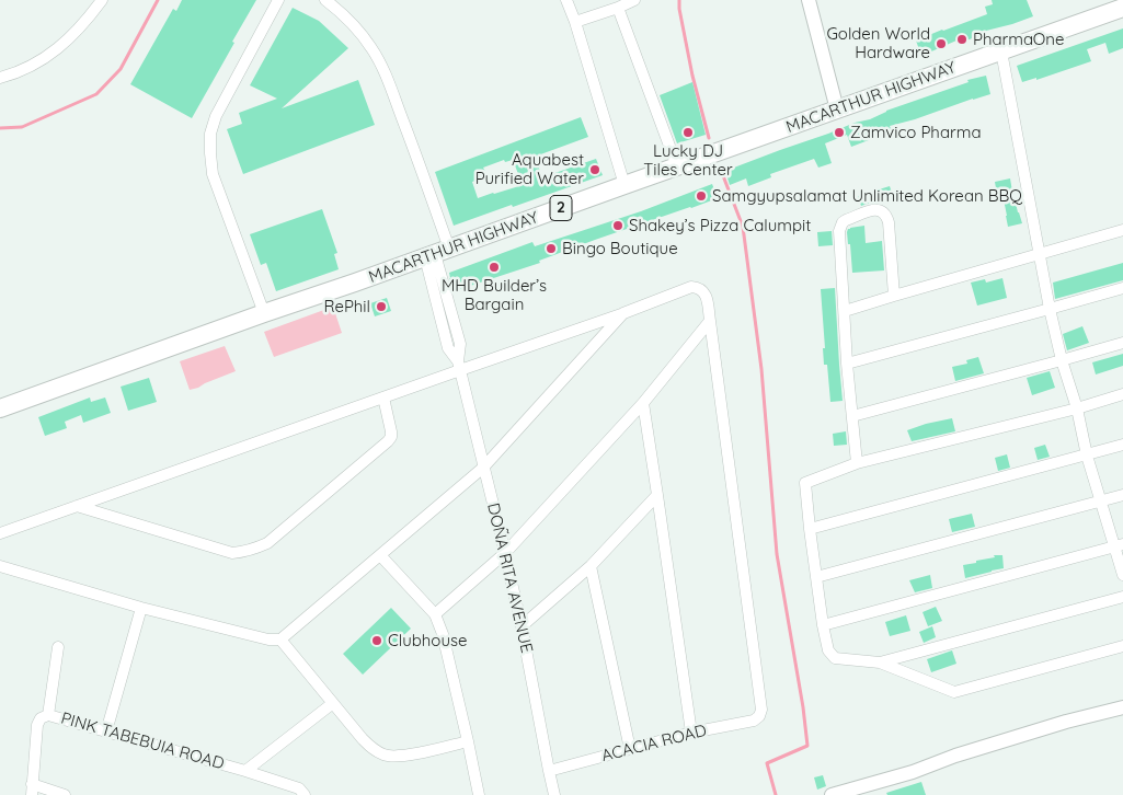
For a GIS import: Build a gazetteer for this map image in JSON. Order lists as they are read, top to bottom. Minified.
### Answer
{"streets":{"highway":["MACARTHUR HIGHWAY","2"],"street":["DOÑA RITA AVENUE","PINK TABEBUIA ROAD","ACACIA ROAD"]},"crossings":[["MACARTHUR HIGHWAY","DOÑA RITA AVENUE"],["DOÑA RITA AVENUE","ACACIA ROAD"]],"places":["PharmaOne","Golden World Hardware","Lucky DJ Tiles Center","Zamvico Pharma","Aquabest Purified Water","Samgyupsalamat Unlimited Korean BBQ","Shakey’s Pizza Calumpit","Bingo Boutique","MHD Builder’s Bargain","RePhil","Clubhouse"]}
